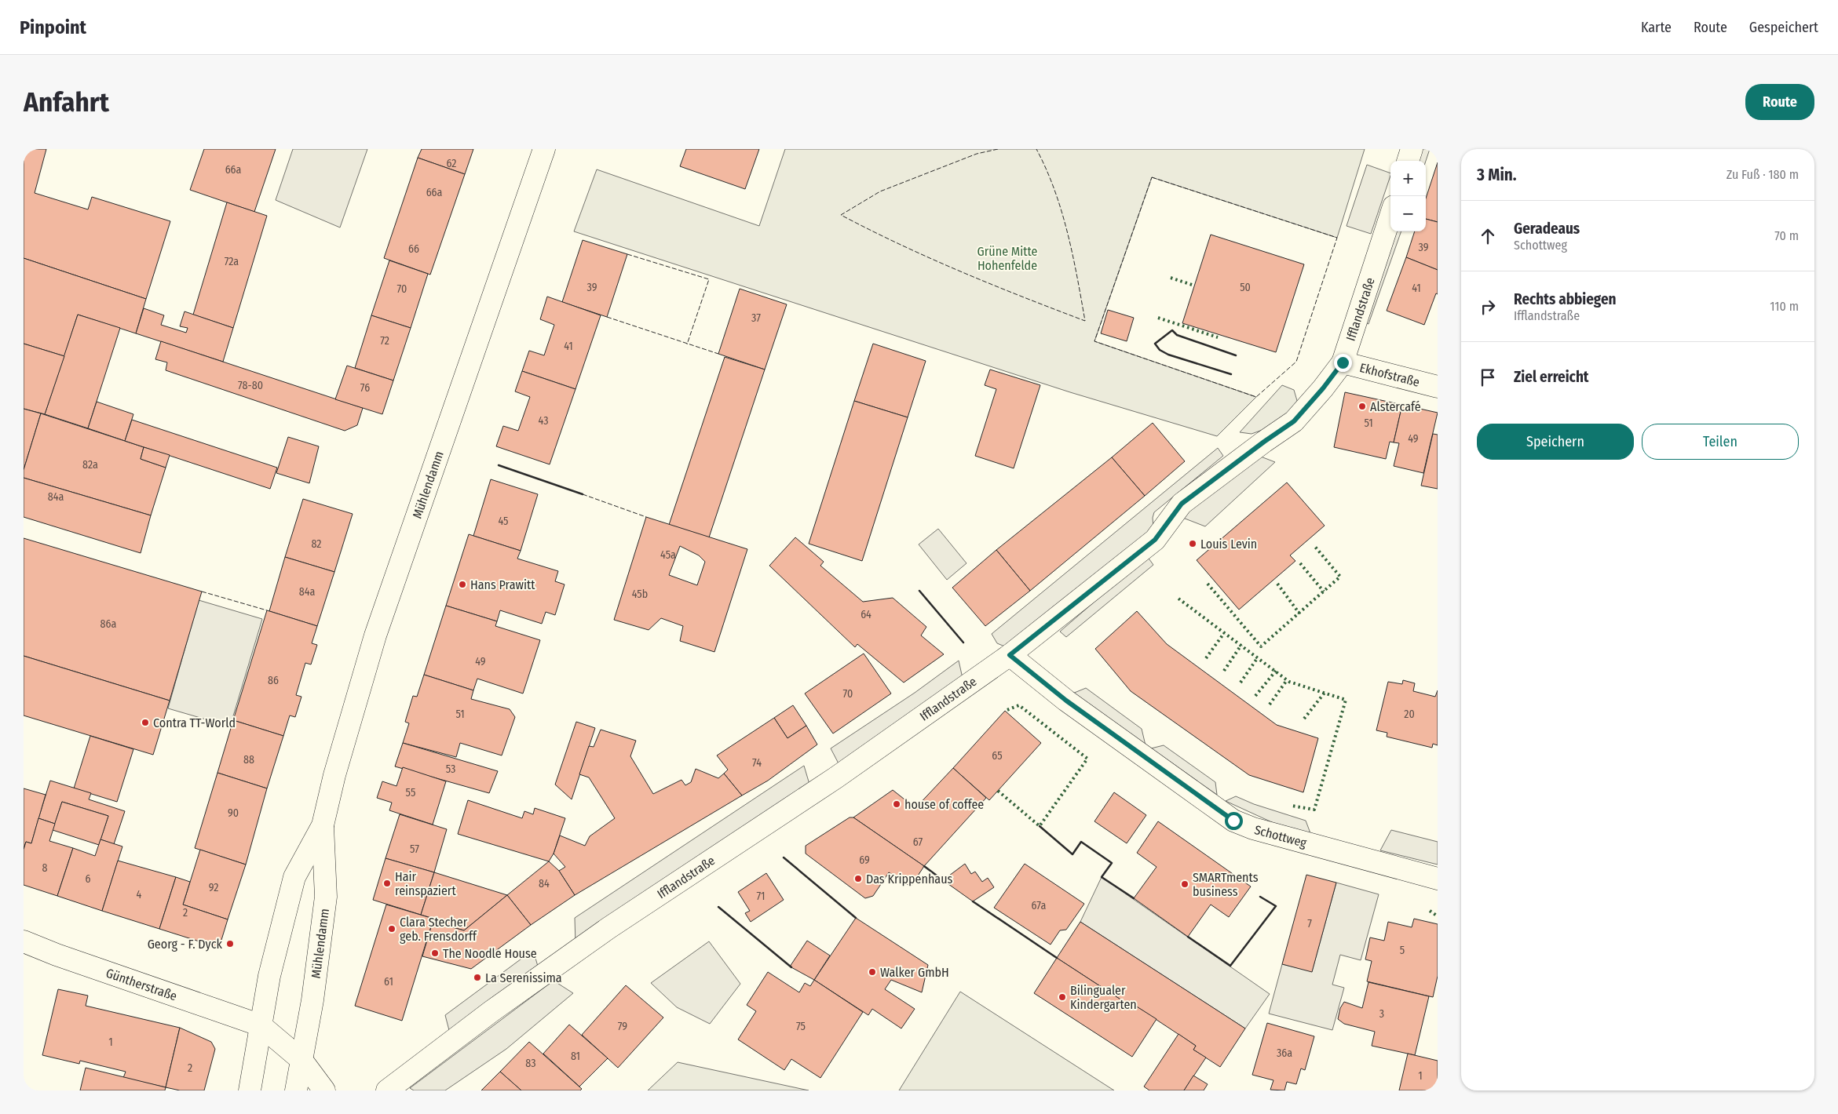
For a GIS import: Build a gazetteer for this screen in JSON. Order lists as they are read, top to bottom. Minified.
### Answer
{"streets":{"street":["Ifflandstraße","Ekhofstraße","Mühlendamm","Schottweg","Güntherstraße"]},"crossings":[["Ifflandstraße","Ekhofstraße"],["Ifflandstraße","Schottweg"],["Mühlendamm","Güntherstraße"]],"parks":["Grüne Mitte Hohenfelde"],"places":["Alstercafé","Louis Levin","Hans Prawitt","Contra TT-World","house of coffee","Das Krippenhaus","Hair reinspaziert","SMARTments business","Clara Stecher geb. Frensdorff","Georg - F. Dyck","The Noodle House","Walker GmbH","La Serenissima","Bilingualer Kindergarten"],"house_numbers":["62","66a","66a","39","66","72a","39","50","41","70","37","72","41","78-80","76","43","51","49","82a","84a","45","82","45a","84a","45b","64","86a","49","86","70","51","20","65","88","74","53","55","90","67","57","69","8","6","84","92","4","71","67a","2","7","5","61","3","79","75","1","36a","81","83","2","1"],"page":{"header":"Pinpoint","nav":["Karte","Route","Gespeichert"],"buttons":["Route",["Speichern","Teilen"]],"title":"Anfahrt","heading":["3 Min.","Zu Fuß · 180 m"],"map_buttons":["+","−"],"list":[["Geradeaus","Schottweg","70 m"],["Rechts abbiegen","Ifflandstraße","110 m"],"Ziel erreicht"]}}
